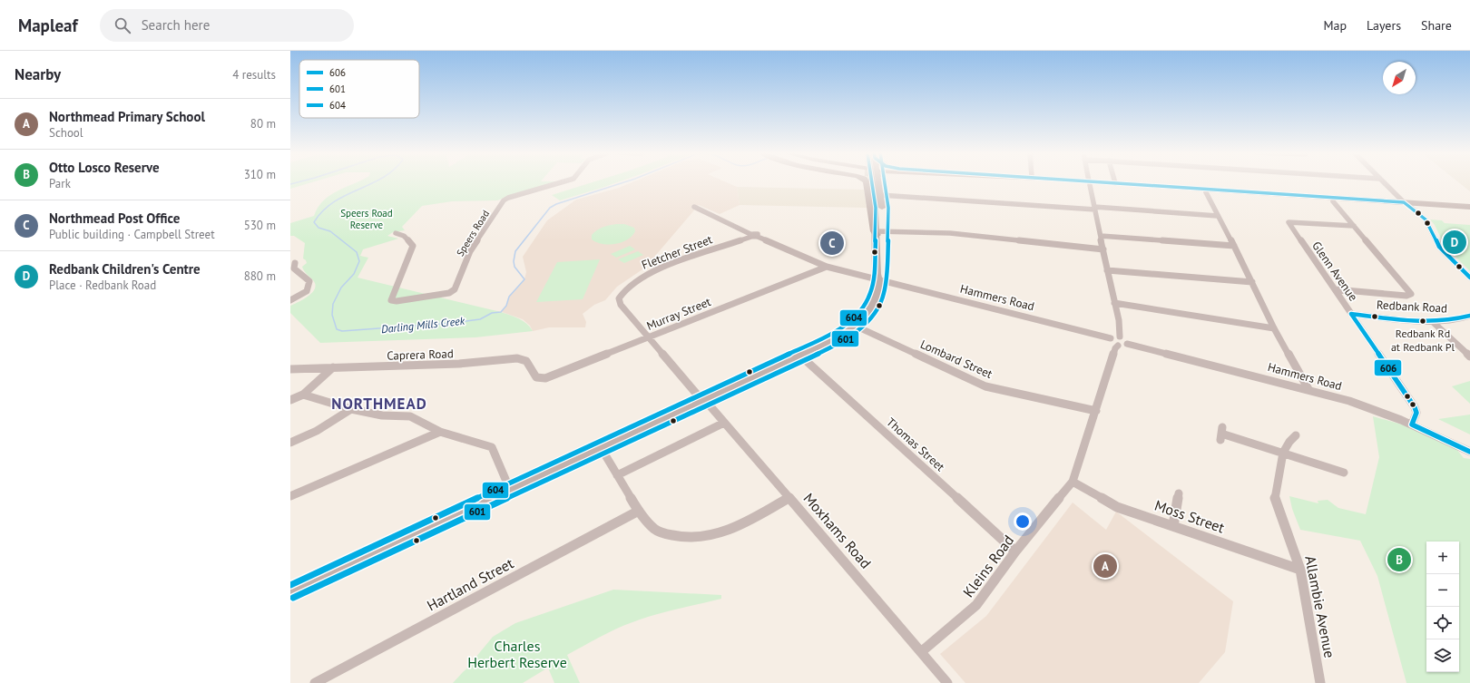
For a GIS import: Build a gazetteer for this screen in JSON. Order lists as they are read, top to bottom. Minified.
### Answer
{"streets":{"street":["Speers Road","Fletcher Street","Glenn Avenue","Hammers Road","Redbank Road","Murray Street","Caprera Road","Lombard Street","Thomas Street","Moss Street","Moxhams Road","Kleins Road","Hartland Street","Allambie Avenue"]},"crossings":[["Fletcher Street","Hammers Road"],["Fletcher Street","Murray Street"],["Fletcher Street","Moxhams Road"],["Glenn Avenue","Hammers Road"],["Glenn Avenue","Redbank Road"],["Hammers Road","Murray Street"],["Hammers Road","Kleins Road"],["Murray Street","Caprera Road"],["Lombard Street","Kleins Road"],["Thomas Street","Kleins Road"],["Moss Street","Kleins Road"],["Moss Street","Allambie Avenue"],["Moxhams Road","Kleins Road"]],"districts":["NORTHMEAD"],"water":["Darling Mills Creek"],"parks":["Speers Road Reserve","Charles Herbert Reserve"],"places":["Redbank Rd at Redbank Pl"],"lines":["transit line 606","transit line 601","transit line 604"],"legend":["606","601","604"],"north":"bottom left","page":{"header":"Mapleaf","search":"Search here","nav":["Map","Layers","Share"],"heading":["Nearby","4 results"],"list":[{"mark":"A","name":"Northmead Primary School","note":"School","value":"80 m"},{"mark":"B","name":"Otto Losco Reserve","note":"Park","value":"310 m"},{"mark":"C","name":"Northmead Post Office","note":"Public building · Campbell Street","value":"530 m"},{"mark":"D","name":"Redbank Children's Centre","note":"Place · Redbank Road","value":"880 m"}],"pins":["D","C","B","A"],"map_buttons":["+","−"]}}
